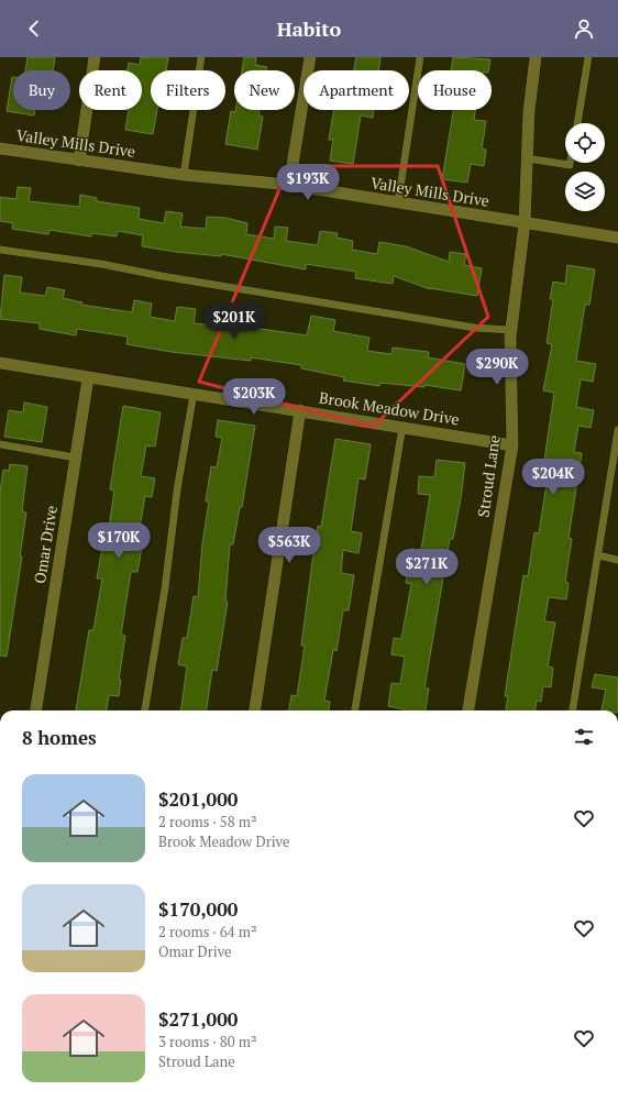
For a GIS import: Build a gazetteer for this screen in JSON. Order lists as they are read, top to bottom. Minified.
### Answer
{"streets":{"street":["Valley Mills Drive","Brook Meadow Drive","Stroud Lane","Omar Drive"]},"crossings":[["Valley Mills Drive","Stroud Lane"],["Brook Meadow Drive","Stroud Lane"],["Brook Meadow Drive","Omar Drive"]],"page":{"header":"Habito","chip":["Buy","Rent","Filters","New","Apartment","House"],"price":["$193K","$201K","$290K","$203K","$204K","$170K","$563K","$271K"],"heading":"8 homes","list":[{"name":"$201,000","note":"2 rooms · 58 m² · Brook Meadow Drive"},{"name":"$170,000","note":"2 rooms · 64 m² · Omar Drive"},{"name":"$271,000","note":"3 rooms · 80 m² · Stroud Lane"}]}}
